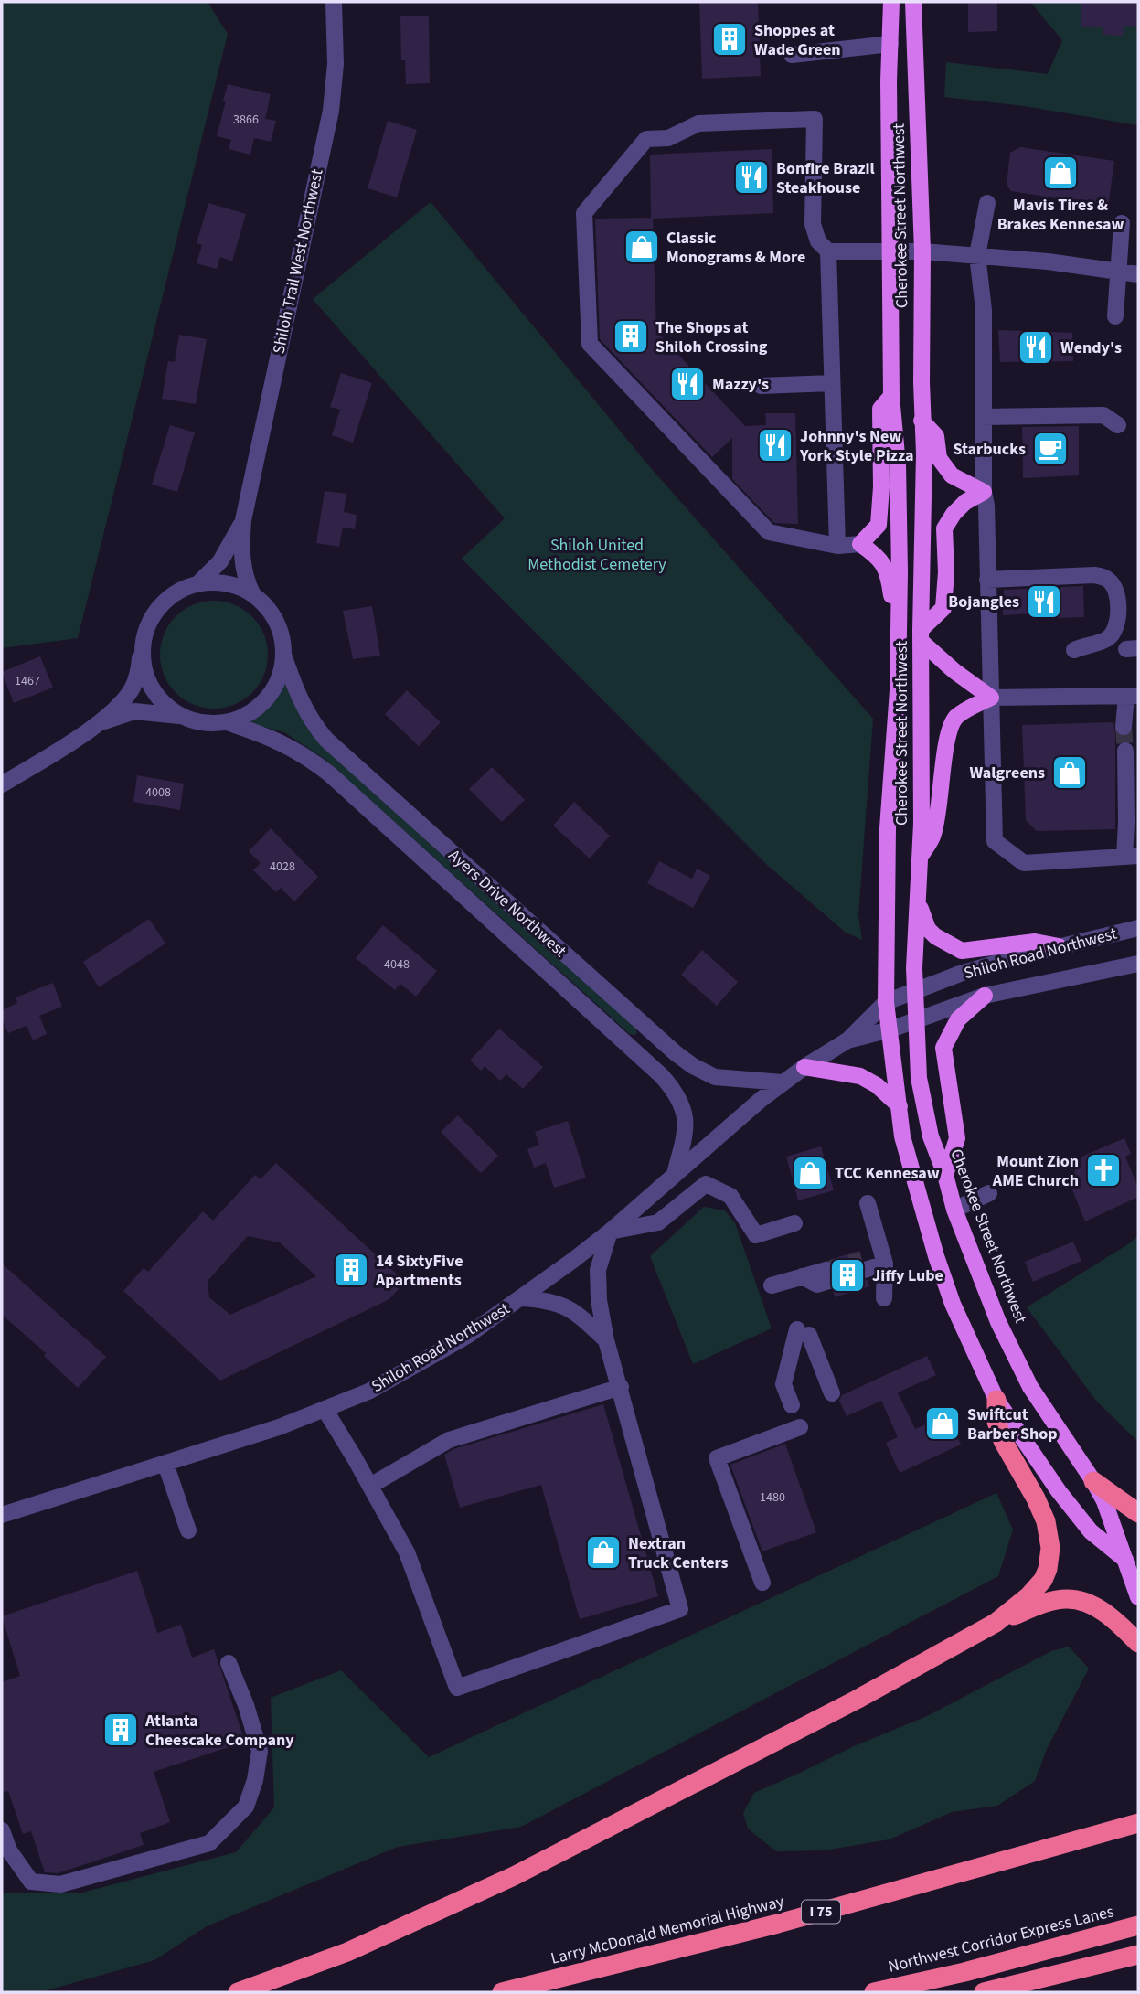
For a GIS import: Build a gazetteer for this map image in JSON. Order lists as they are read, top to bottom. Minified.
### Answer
{"streets":{"highway":["I 75","Larry McDonald Memorial Highway","Northwest Corridor Express Lanes"],"main road":["Cherokee Street Northwest"],"street":["Shiloh Trail West Northwest","Ayers Drive Northwest","Shiloh Road Northwest"]},"crossings":[["Cherokee Street Northwest","Shiloh Road Northwest"],["Shiloh Trail West Northwest","Ayers Drive Northwest"],["Ayers Drive Northwest","Shiloh Road Northwest"]],"parks":["Shiloh United Methodist Cemetery"],"places":{"building":["Shoppes at Wade Green","The Shops at Shiloh Crossing","14 SixtyFive Apartments","Jiffy Lube","Atlanta Cheescake Company"],"shop":["Mavis Tires & Brakes Kennesaw","Classic Monograms & More","Walgreens","TCC Kennesaw","Swiftcut Barber Shop","Nextran Truck Centers"],"restaurant":["Bonfire Brazil Steakhouse","Wendy's","Mazzy's","Johnny's New York Style Pizza","Bojangles"],"cafe":["Starbucks"],"church":["Mount Zion AME Church"]},"house_numbers":["3866","1467","4008","4028","4048","1480"]}
